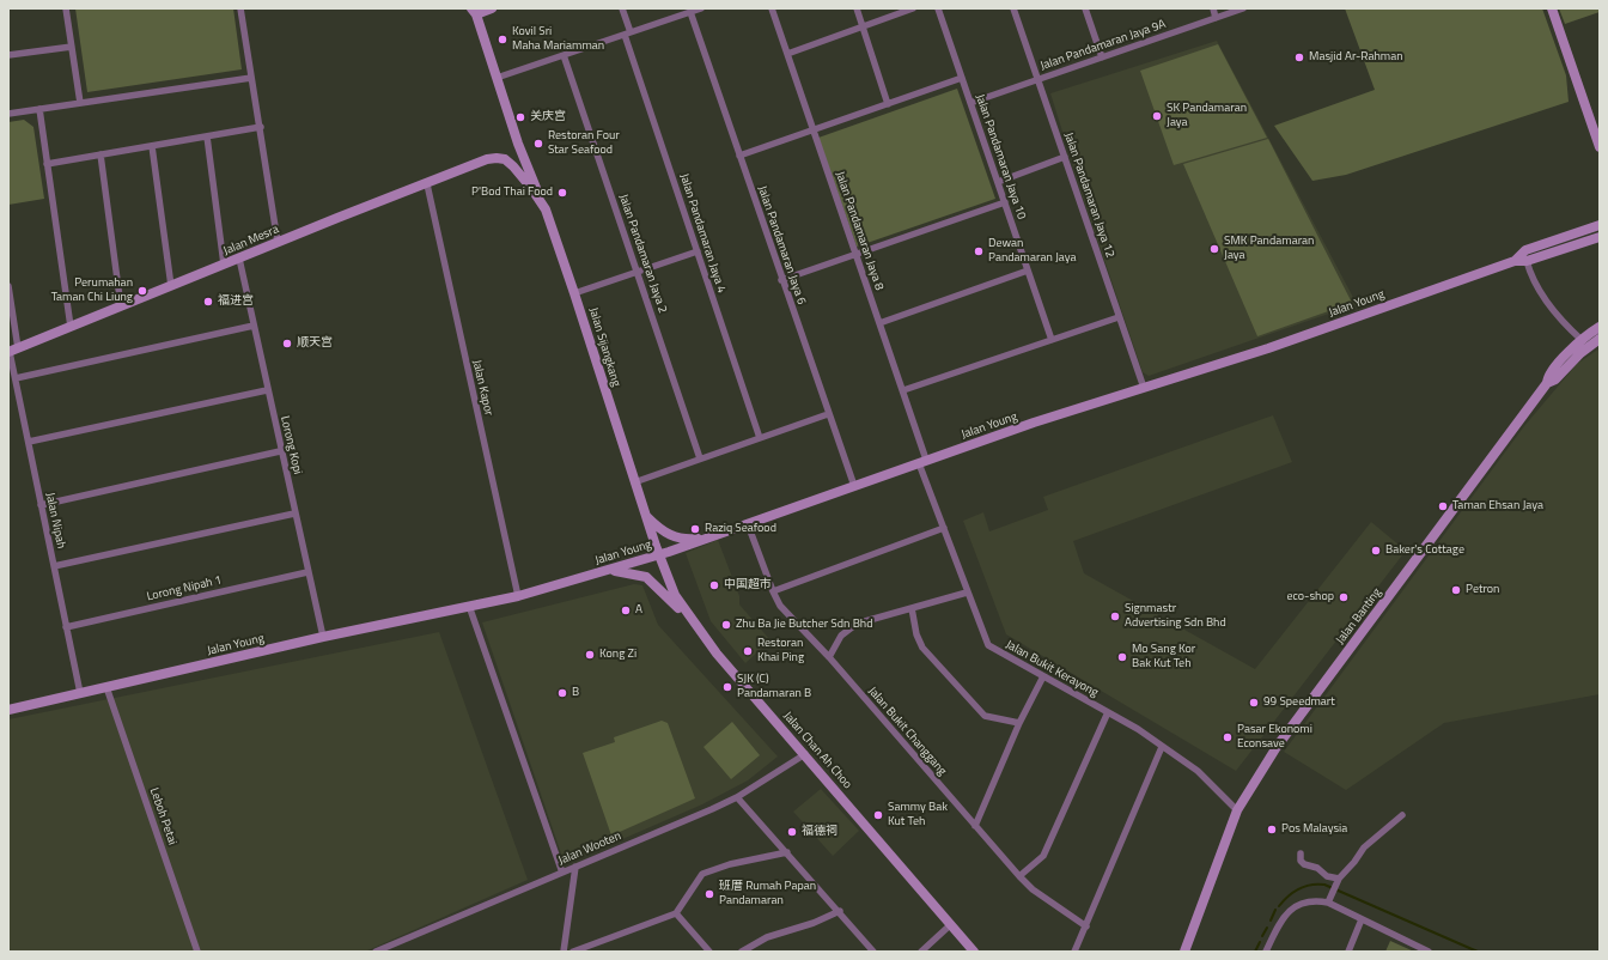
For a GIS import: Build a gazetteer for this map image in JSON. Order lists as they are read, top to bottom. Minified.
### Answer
{"streets":{"main road":["Jalan Mesra","Jalan Young","Jalan Sijangkang","Jalan Banting","Jalan Chan Ah Choo"],"street":["Jalan Pandamaran Jaya 9A","Jalan Pandamaran Jaya 10","Jalan Pandamaran Jaya 12","Jalan Pandamaran Jaya 8","Jalan Pandamaran Jaya 4","Jalan Pandamaran Jaya 6","Jalan Pandamaran Jaya 2","Jalan Kapor","Lorong Kopi","Jalan Nipah","Lorong Nipah 1","Jalan Bukit Kerayong","Jalan Bukit Changgang","Leboh Petai","Jalan Wooten"]},"crossings":[["Jalan Pandamaran Jaya 9A","Jalan Pandamaran Jaya 10"],["Jalan Pandamaran Jaya 9A","Jalan Pandamaran Jaya 12"],["Jalan Pandamaran Jaya 12","Jalan Young"],["Jalan Pandamaran Jaya 8","Jalan Young"],["Jalan Pandamaran Jaya 8","Jalan Bukit Kerayong"],["Jalan Mesra","Jalan Sijangkang"],["Jalan Mesra","Jalan Kapor"],["Jalan Mesra","Lorong Kopi"],["Jalan Mesra","Jalan Nipah"],["Jalan Pandamaran Jaya 6","Jalan Young"],["Jalan Young","Jalan Sijangkang"],["Jalan Young","Jalan Kapor"],["Jalan Young","Lorong Kopi"],["Jalan Young","Jalan Nipah"],["Jalan Young","Jalan Bukit Kerayong"],["Jalan Young","Jalan Bukit Changgang"],["Jalan Young","Jalan Chan Ah Choo"],["Jalan Young","Leboh Petai"],["Jalan Sijangkang","Jalan Chan Ah Choo"],["Lorong Kopi","Lorong Nipah 1"],["Jalan Nipah","Lorong Nipah 1"],["Jalan Banting","Jalan Bukit Kerayong"],["Jalan Chan Ah Choo","Jalan Wooten"]],"places":["Kovil Sri Maha Mariamman","Masjid Ar-Rahman","SK Pandamaran Jaya","关庆宫","Restoran Four Star Seafood","P'Bod Thai Food","SMK Pandamaran Jaya","Dewan Pandamaran Jaya","Perumahan Taman Chi Liung","福进宫","顺天宫","Taman Ehsan Jaya","Raziq Seafood","Baker's Cottage","中国超市","Petron","eco-shop","A","Signmastr Advertising Sdn Bhd","Zhu Ba Jie Butcher Sdn Bhd","Restoran Khai Ping","Kong Zi","Mo Sang Kor Bak Kut Teh","SJK (C) Pandamaran B","B","99 Speedmart","Pasar Ekonomi Econsave","Sammy Bak Kut Teh","Pos Malaysia","福德祠","班厝 Rumah Papan Pandamaran"]}
